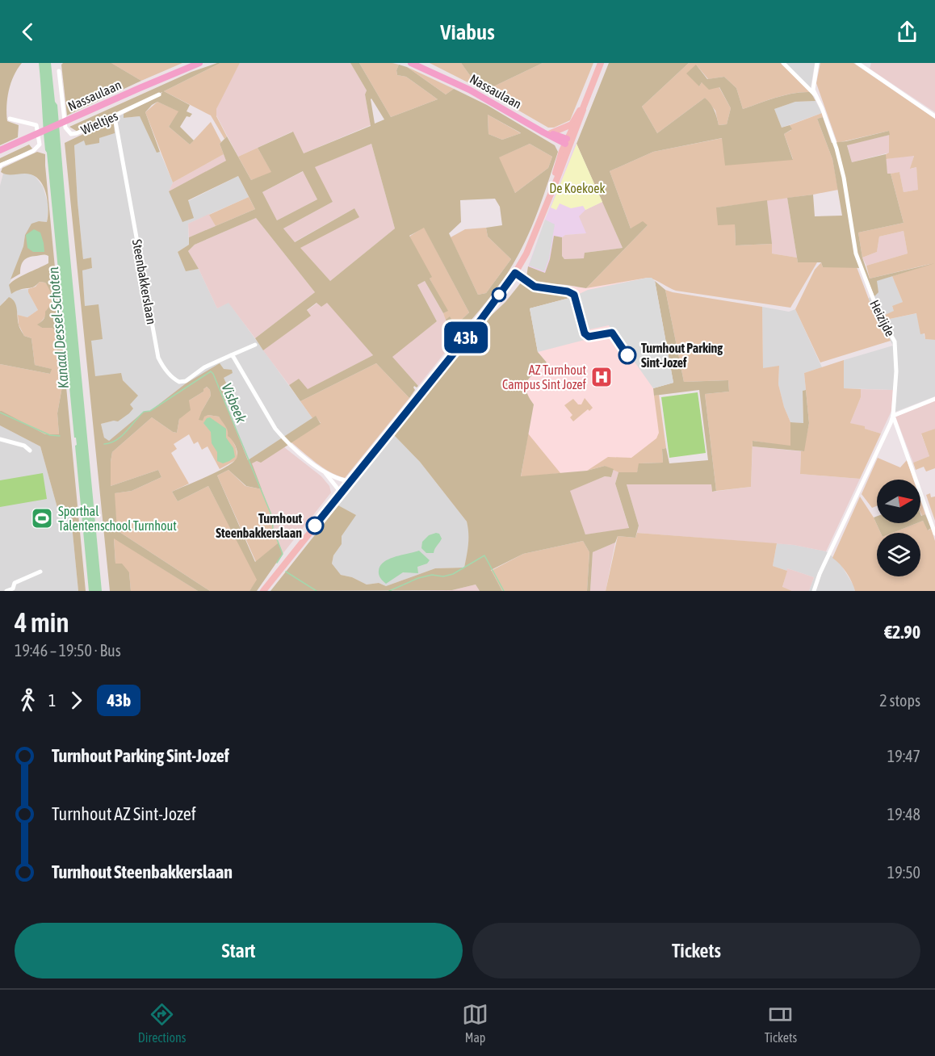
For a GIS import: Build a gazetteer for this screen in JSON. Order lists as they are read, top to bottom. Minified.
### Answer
{"streets":{"main road":["Nassaulaan"],"street":["Wieltjes","Steenbakkerslaan","Heizijde"]},"crossings":[["Wieltjes","Steenbakkerslaan"]],"water":["Kanaal Dessel-Schoten","Visbeek"],"parks":["De Koekoek"],"places":{"other":["Turnhout Parking Sint-Jozef","Turnhout Steenbakkerslaan"],"hospital":["AZ Turnhout Campus Sint Jozef"],"sports":["Sporthal Talentenschool Turnhout"]},"lines":["bus line 43b"],"north":"right","page":{"header":"Viabus","on_map":"43b","heading":["4 min","19:46 – 19:50 · Bus","€2.90"],"legs":["1","43b","2 stops"],"list":[{"name":"Turnhout Parking Sint-Jozef","value":"19:47"},{"name":"Turnhout AZ Sint-Jozef","value":"19:48"},{"name":"Turnhout Steenbakkerslaan","value":"19:50"}],"buttons":["Start","Tickets"],"tabs":["Directions","Map","Tickets"]}}
